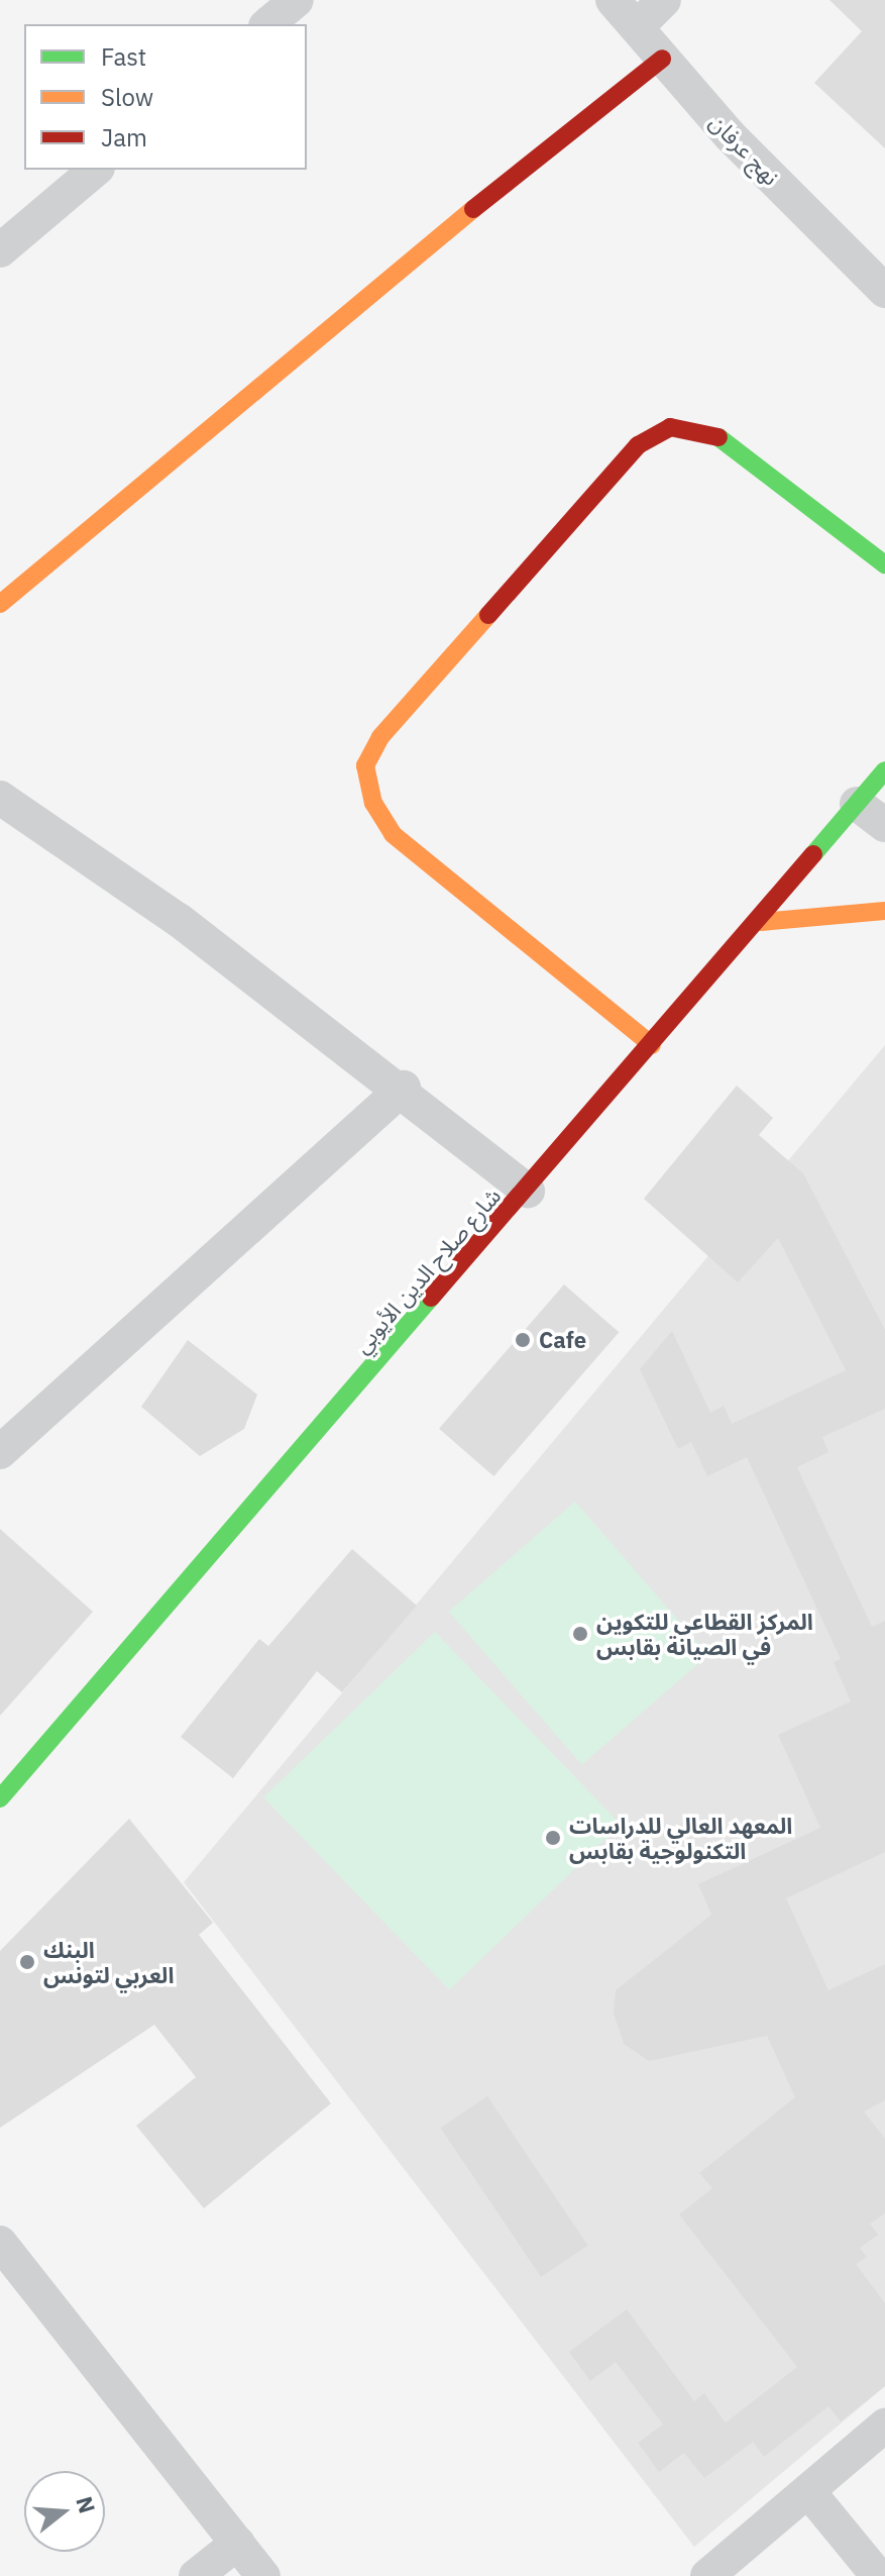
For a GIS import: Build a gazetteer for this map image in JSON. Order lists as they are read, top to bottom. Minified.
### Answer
{"streets":{"street":["نهج عرفان","شارع صلاح الدين الأيوبي"]},"places":["Cafe","المركز القطاعى للتكوين في الصيانة بقابس","المعهد العالي للدراسات التكنولوجية بقابس","البنك العربي لتونس"],"legend":["Fast","Slow","Jam"],"north":"right"}
